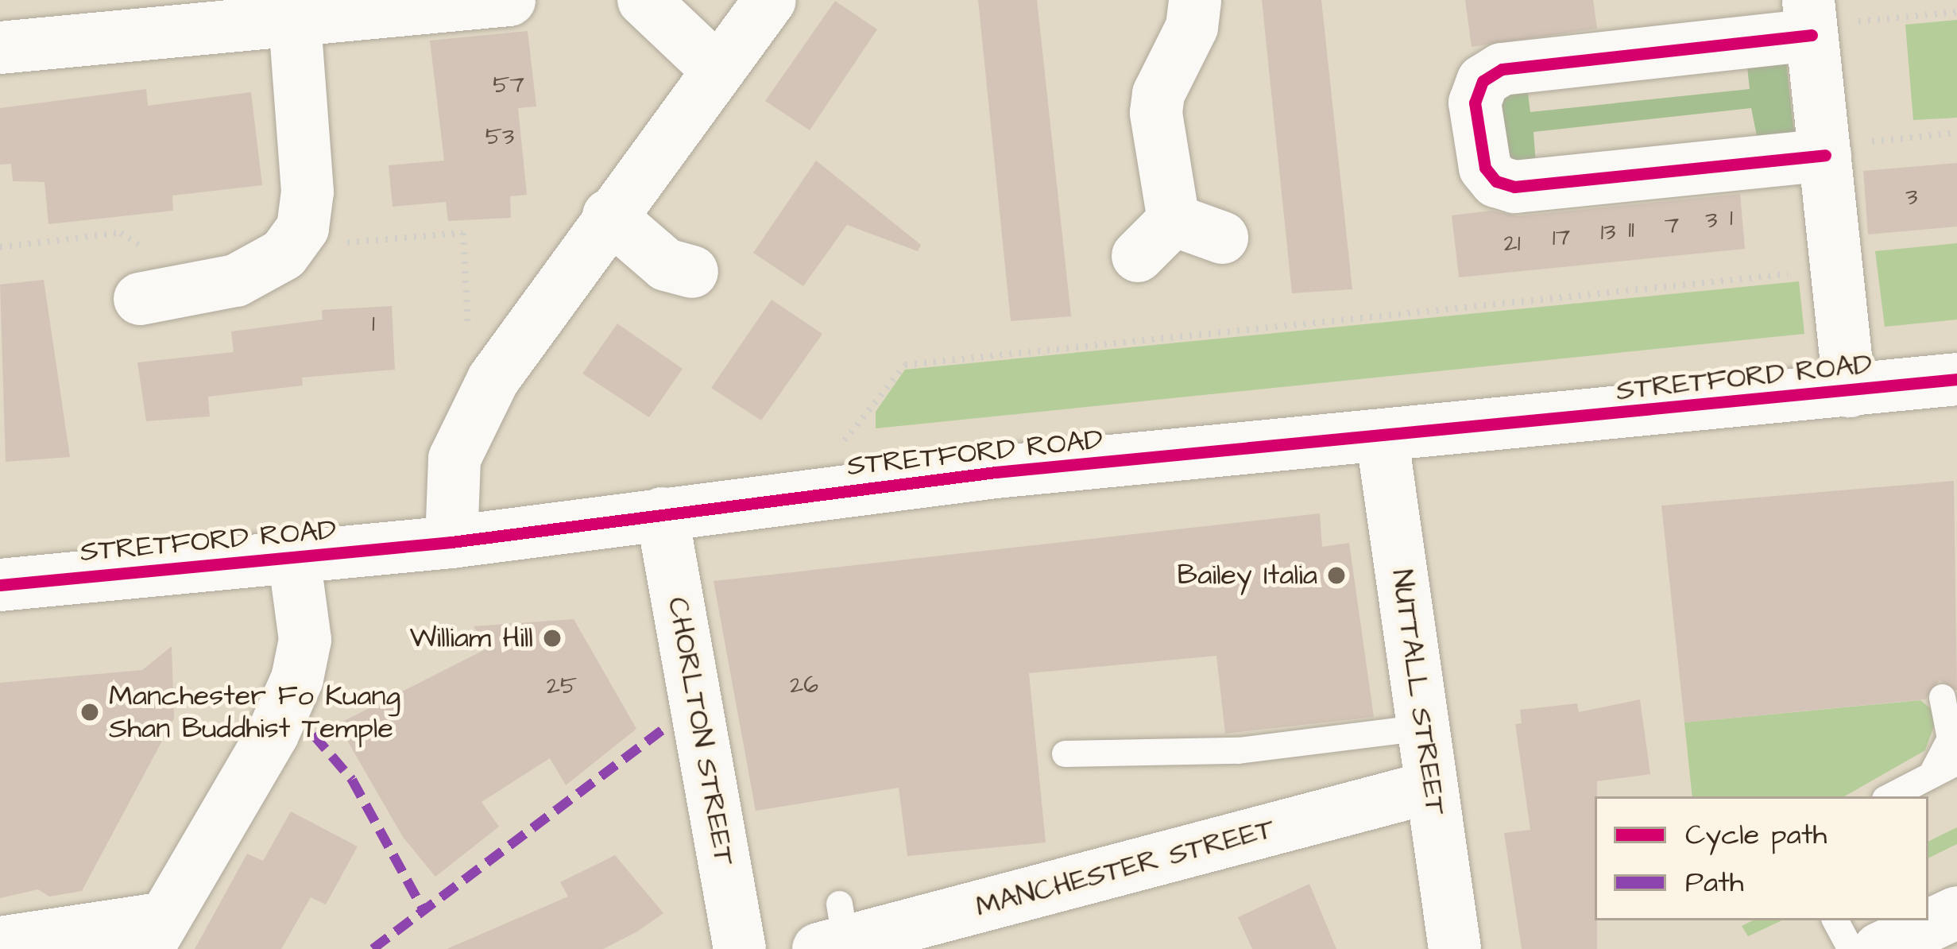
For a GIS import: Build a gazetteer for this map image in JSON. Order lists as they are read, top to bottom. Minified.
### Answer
{"streets":{"street":["STRETFORD ROAD","NUTTALL STREET","CHORLTON STREET","MANCHESTER STREET"]},"crossings":[["STRETFORD ROAD","NUTTALL STREET"],["STRETFORD ROAD","CHORLTON STREET"],["NUTTALL STREET","MANCHESTER STREET"]],"places":["Bailey Italia","William Hill","Manchester Fo Kuang Shan Buddhist Temple"],"house_numbers":["57","53","3","1","3","7","11","13","17","21","1","26","25"],"legend":["Cycle path","Path"]}
